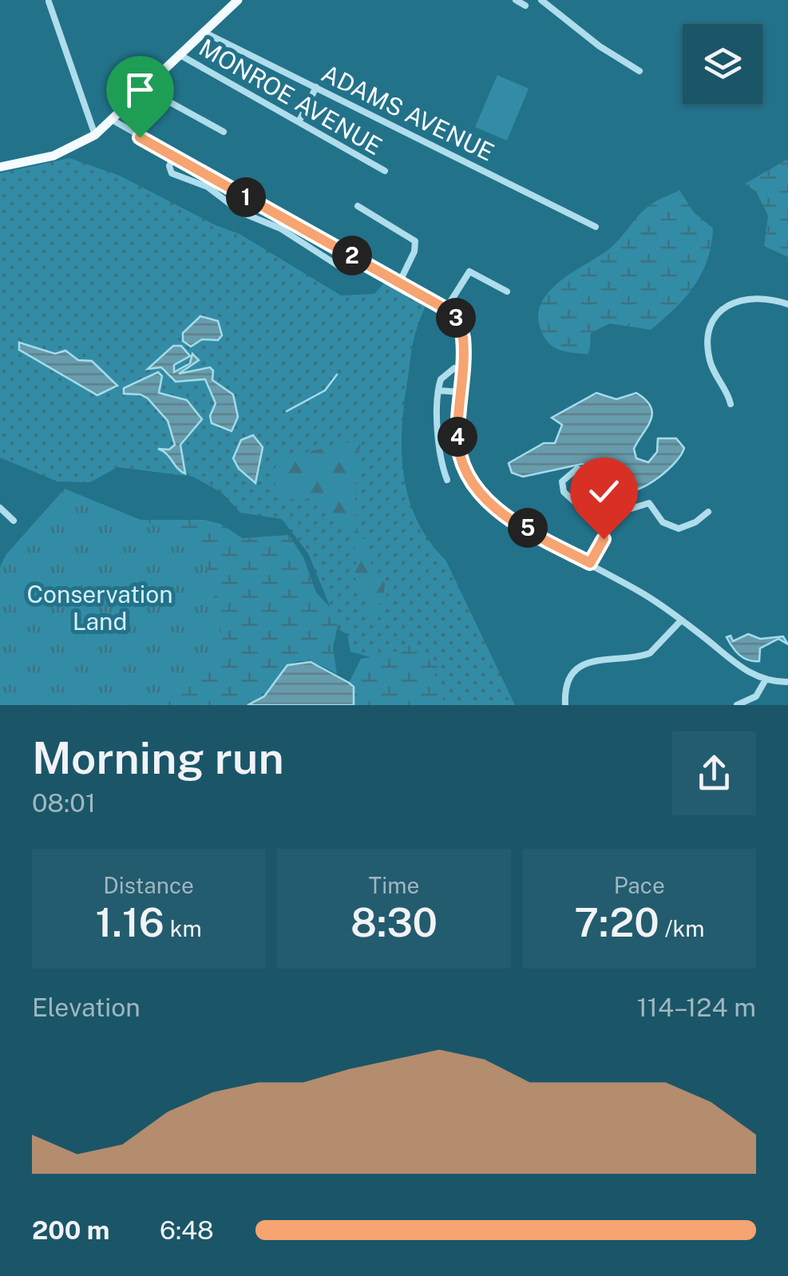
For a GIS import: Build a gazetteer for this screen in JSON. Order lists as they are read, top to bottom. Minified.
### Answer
{"streets":{"street":["MONROE AVENUE","ADAMS AVENUE"]},"parks":["Conservation Land"],"page":{"pins":["1","2","3","4","5"],"heading":["Morning run","08:01"],"stats":[["Distance","1.16 km"],["Time","8:30"],["Pace","7:20 /km"]],"chart":["Elevation","114–124 m"],"list":[{"name":"200 m","note":"6:48"}]}}
